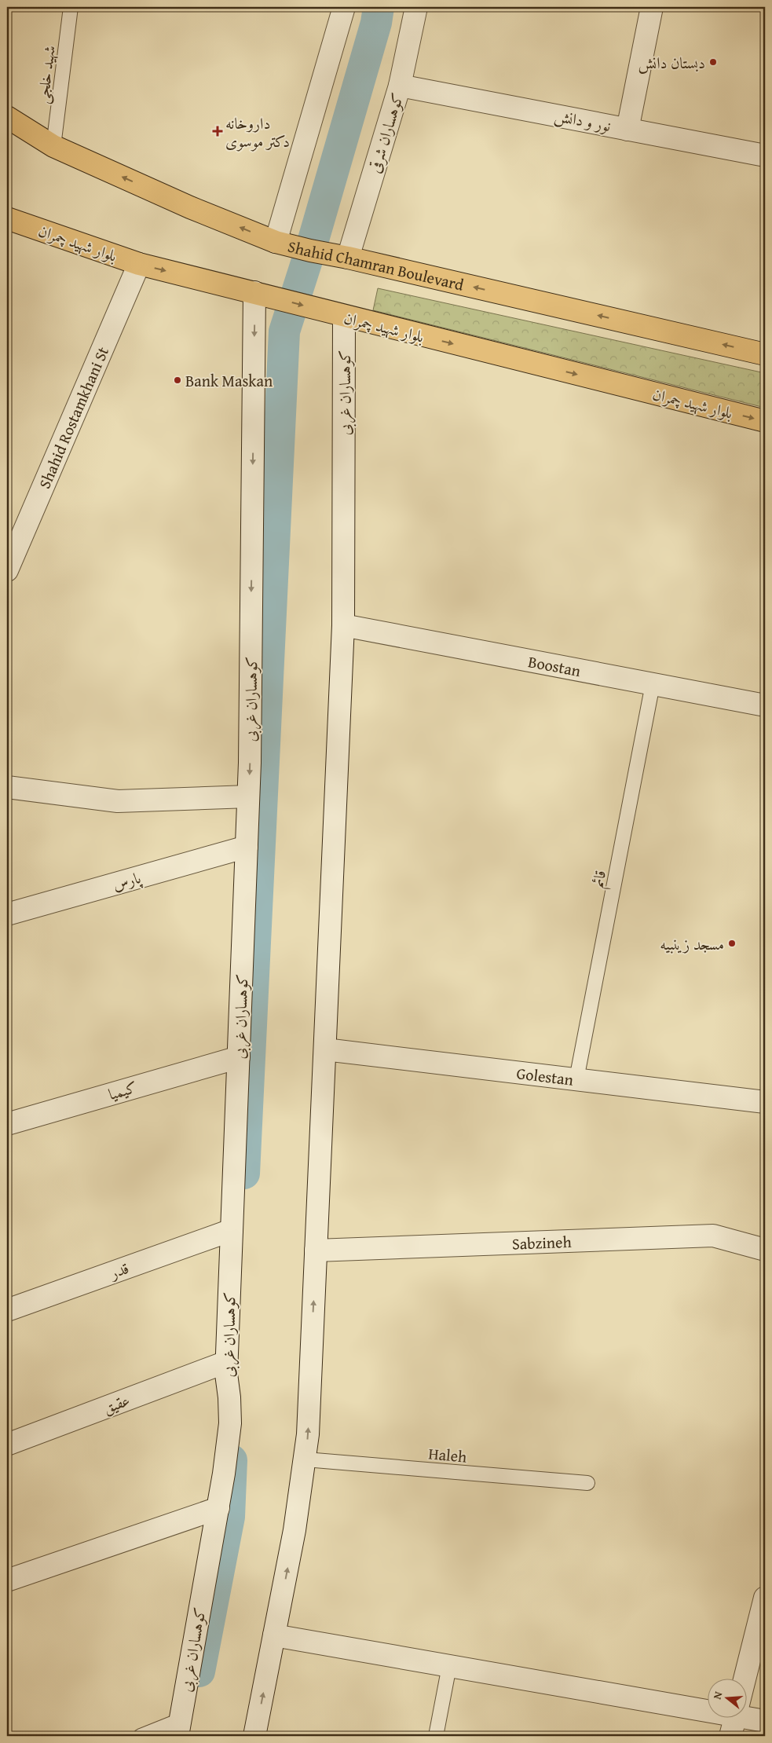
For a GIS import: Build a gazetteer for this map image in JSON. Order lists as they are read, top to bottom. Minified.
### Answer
{"streets":{"main road":["بلوار شهید چمران","Shahid Chamran Boulevard"],"street":["نور و دانش","کوهساران شرقی","کوهساران غربی","Shahid Rostamkhani St","Boostan","پارس","Golestan","کیمیا","Sabzineh","قدر","عقیق"],"lane":["شهید خلجی","قائم","Haleh"]},"crossings":[["شهید خلجی","Shahid Chamran Boulevard"],["نور و دانش","کوهساران شرقی"],["کوهساران شرقی","Shahid Chamran Boulevard"],["بلوار شهید چمران","کوهساران غربی"],["بلوار شهید چمران","Shahid Rostamkhani St"],["کوهساران غربی","Boostan"],["کوهساران غربی","پارس"],["کوهساران غربی","Golestan"],["کوهساران غربی","کیمیا"],["کوهساران غربی","Sabzineh"],["کوهساران غربی","قدر"],["کوهساران غربی","عقیق"],["کوهساران غربی","Haleh"],["Boostan","قائم"],["قائم","Golestan"]],"one_way":["بلوار شهید چمران","Shahid Chamran Boulevard"],"places":{"other":["دبستان دانش","Bank Maskan","مسجد زینبیه"],"health":["داروخانه دکتر موسوی"]},"north":"left"}
